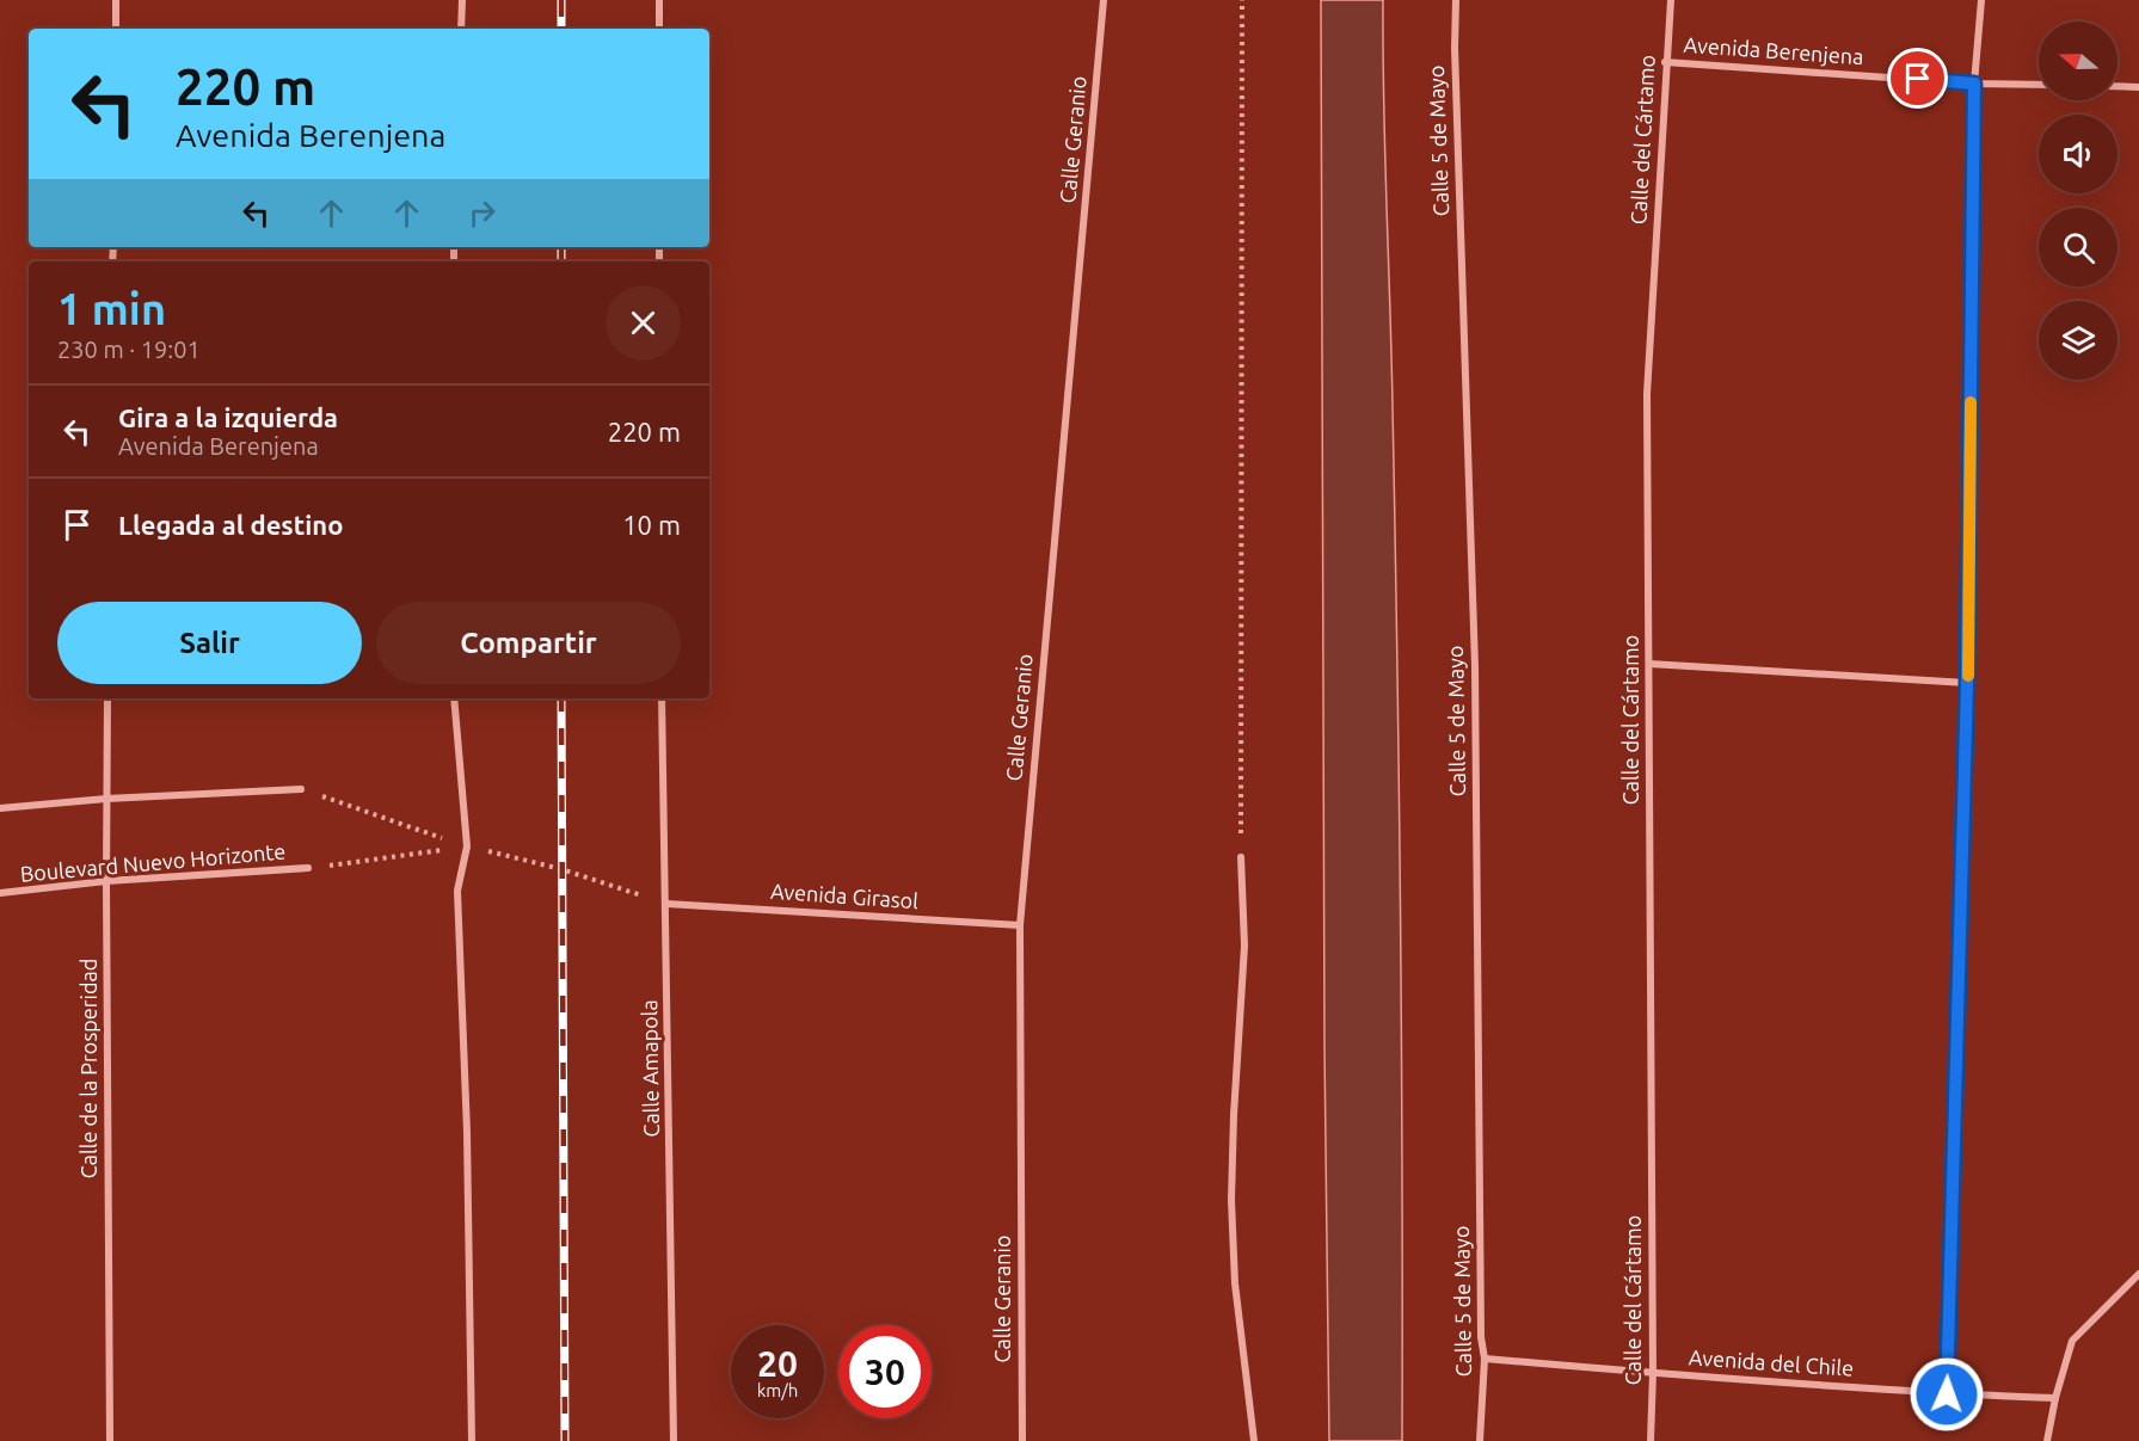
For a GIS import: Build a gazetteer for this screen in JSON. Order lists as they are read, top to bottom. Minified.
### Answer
{"streets":{"street":["Avenida Berenjena","Calle Geranio","Calle del Cártamo","Calle 5 de Mayo","Boulevard Nuevo Horizonte","Avenida Girasol","Calle de la Prosperidad","Calle Amapola","Avenida del Chile"]},"crossings":[["Avenida Berenjena","Calle del Cártamo"],["Calle Geranio","Avenida Girasol"],["Calle del Cártamo","Avenida del Chile"],["Calle 5 de Mayo","Avenida del Chile"],["Boulevard Nuevo Horizonte","Calle de la Prosperidad"],["Avenida Girasol","Calle Amapola"]],"north":"left","page":{"turn":["220 m","Avenida Berenjena"],"heading":["1 min","230 m · 19:01"],"list":[{"name":"Gira a la izquierda","note":"Avenida Berenjena","value":"220 m"},{"name":"Llegada al destino","value":"10 m"}],"buttons":["Salir","Compartir"],"speed":"20 km/h","limit":"30"}}
